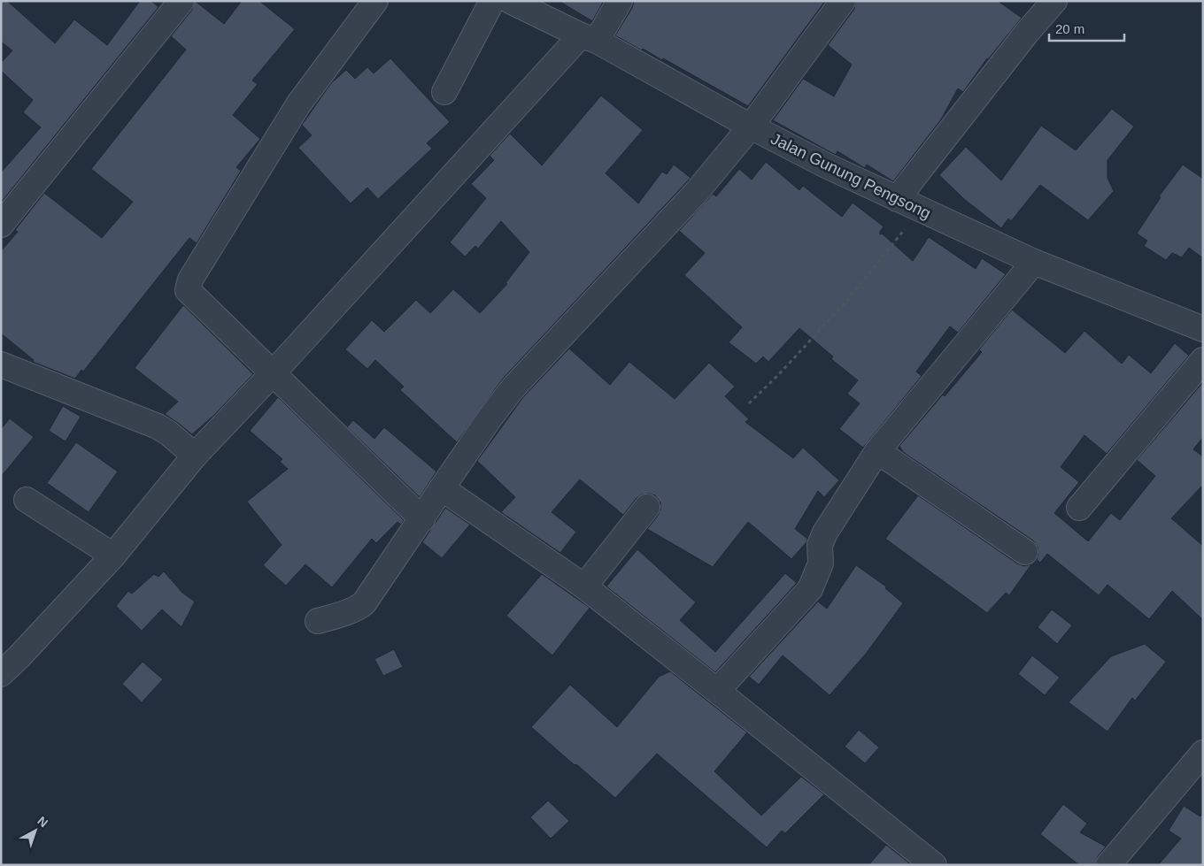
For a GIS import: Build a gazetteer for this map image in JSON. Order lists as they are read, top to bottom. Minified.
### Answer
{"streets":{"street":["Jalan Gunung Pengsong"]},"scale_bar":"20 m","north":"top right"}
